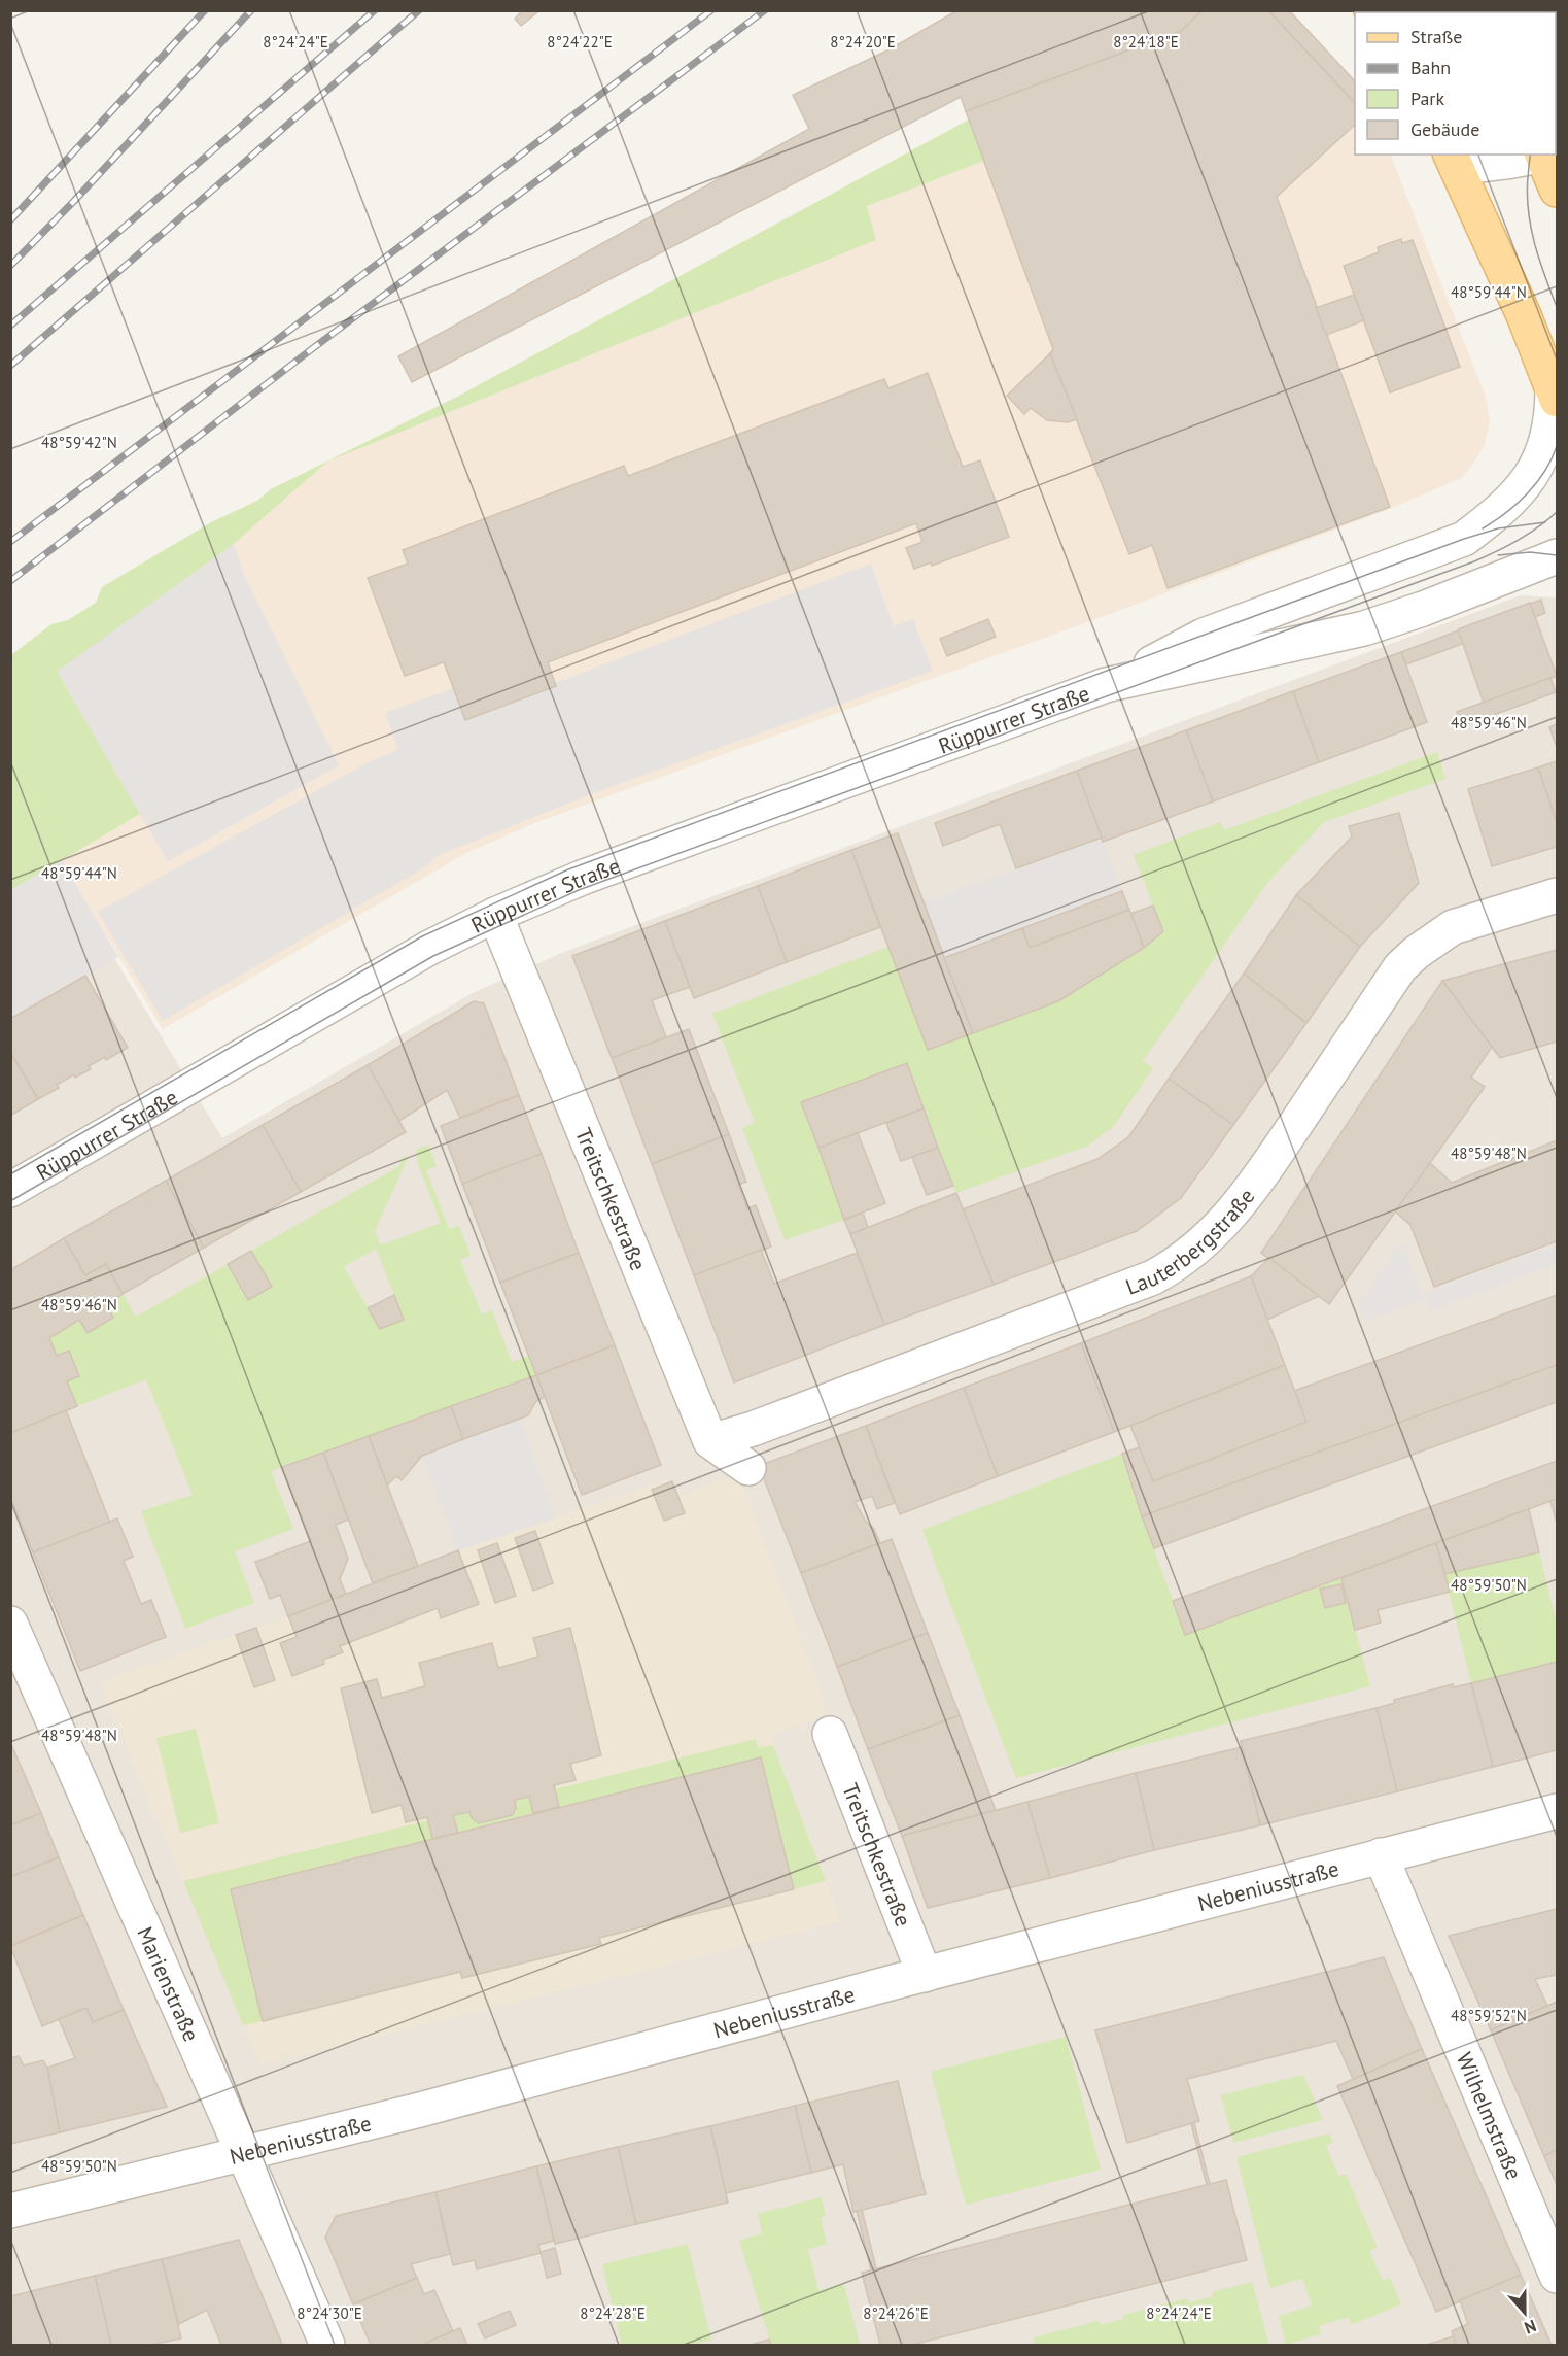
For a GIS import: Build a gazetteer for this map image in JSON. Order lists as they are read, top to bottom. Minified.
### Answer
{"streets":{"street":["Rüppurrer Straße","Treitschkestraße","Lauterbergstraße","Nebeniusstraße","Marienstraße","Wilhelmstraße"]},"crossings":[["Rüppurrer Straße","Treitschkestraße"],["Treitschkestraße","Lauterbergstraße"],["Treitschkestraße","Nebeniusstraße"],["Nebeniusstraße","Marienstraße"],["Nebeniusstraße","Wilhelmstraße"]],"legend":["Straße","Bahn","Park","Gebäude"],"north":"bottom","coordinates":["8°24'24\"E","8°24'22\"E","8°24'20\"E","8°24'18\"E","48°59'44\"N","48°59'42\"N","48°59'46\"N","48°59'48\"N","48°59'50\"N","48°59'52\"N","8°24'30\"E","8°24'28\"E","8°24'26\"E"]}
